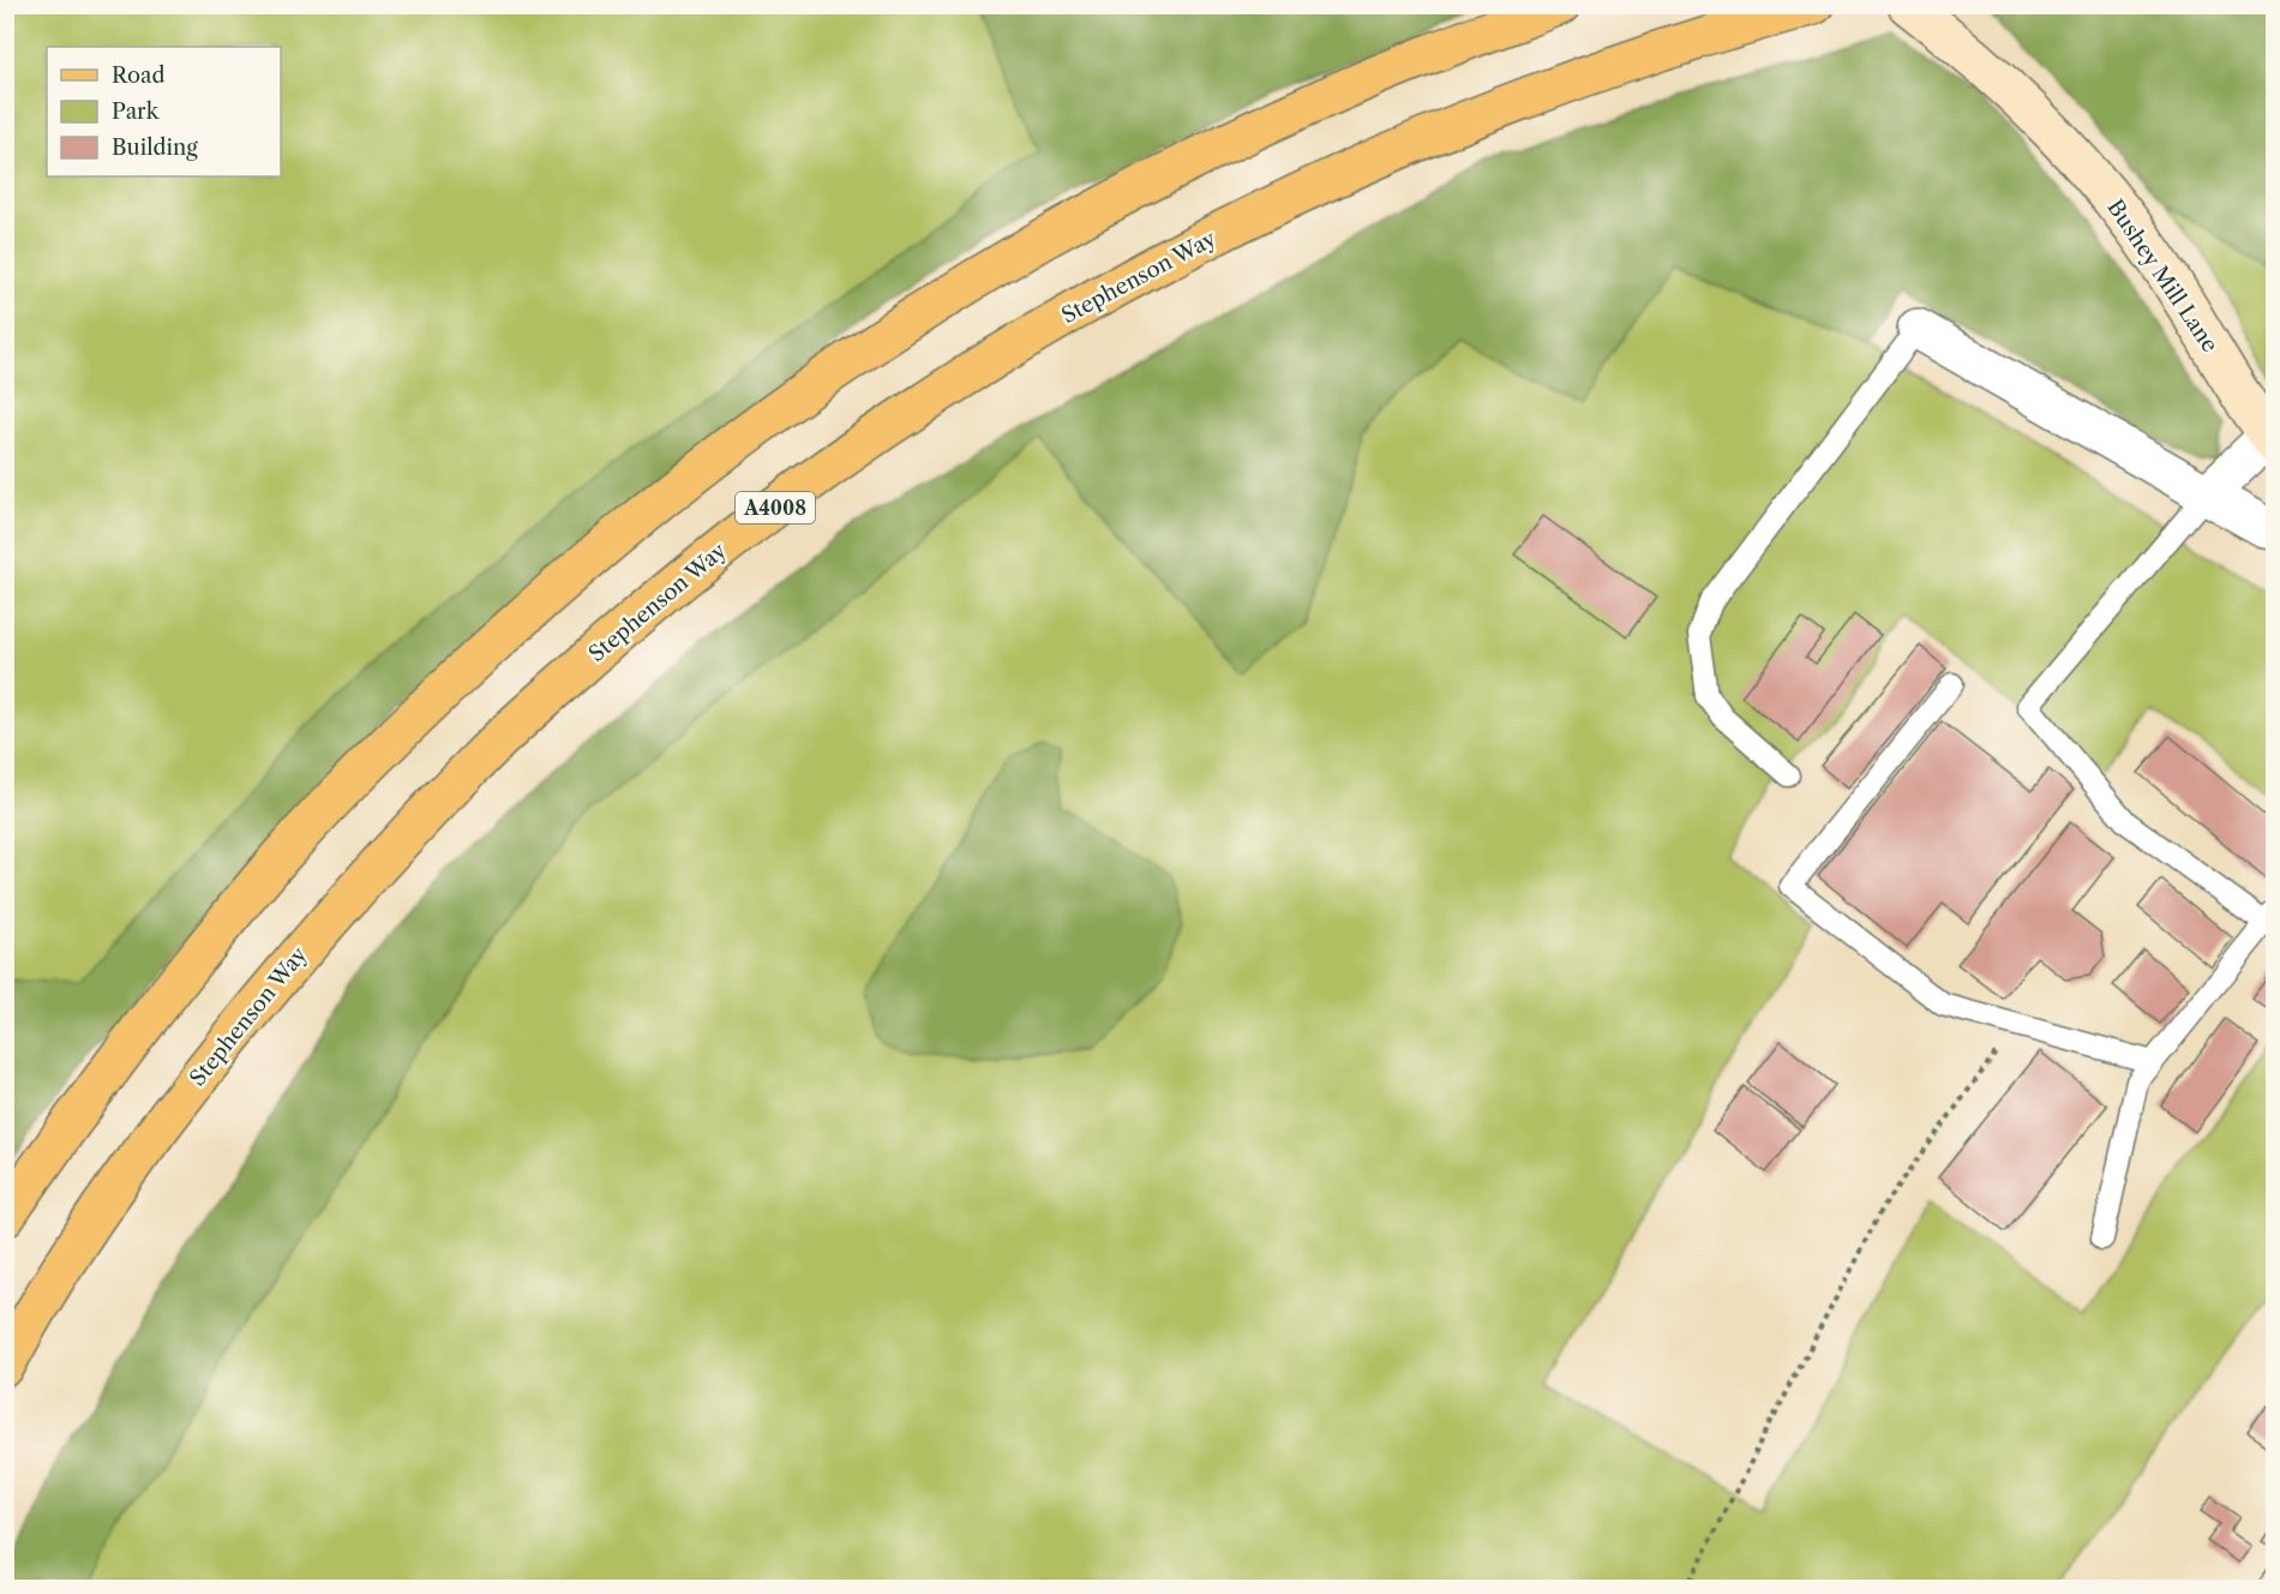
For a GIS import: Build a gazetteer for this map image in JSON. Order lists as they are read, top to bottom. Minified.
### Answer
{"streets":{"main road":["Stephenson Way","A4008"],"street":["Bushey Mill Lane"]},"legend":["Road","Park","Building"]}
